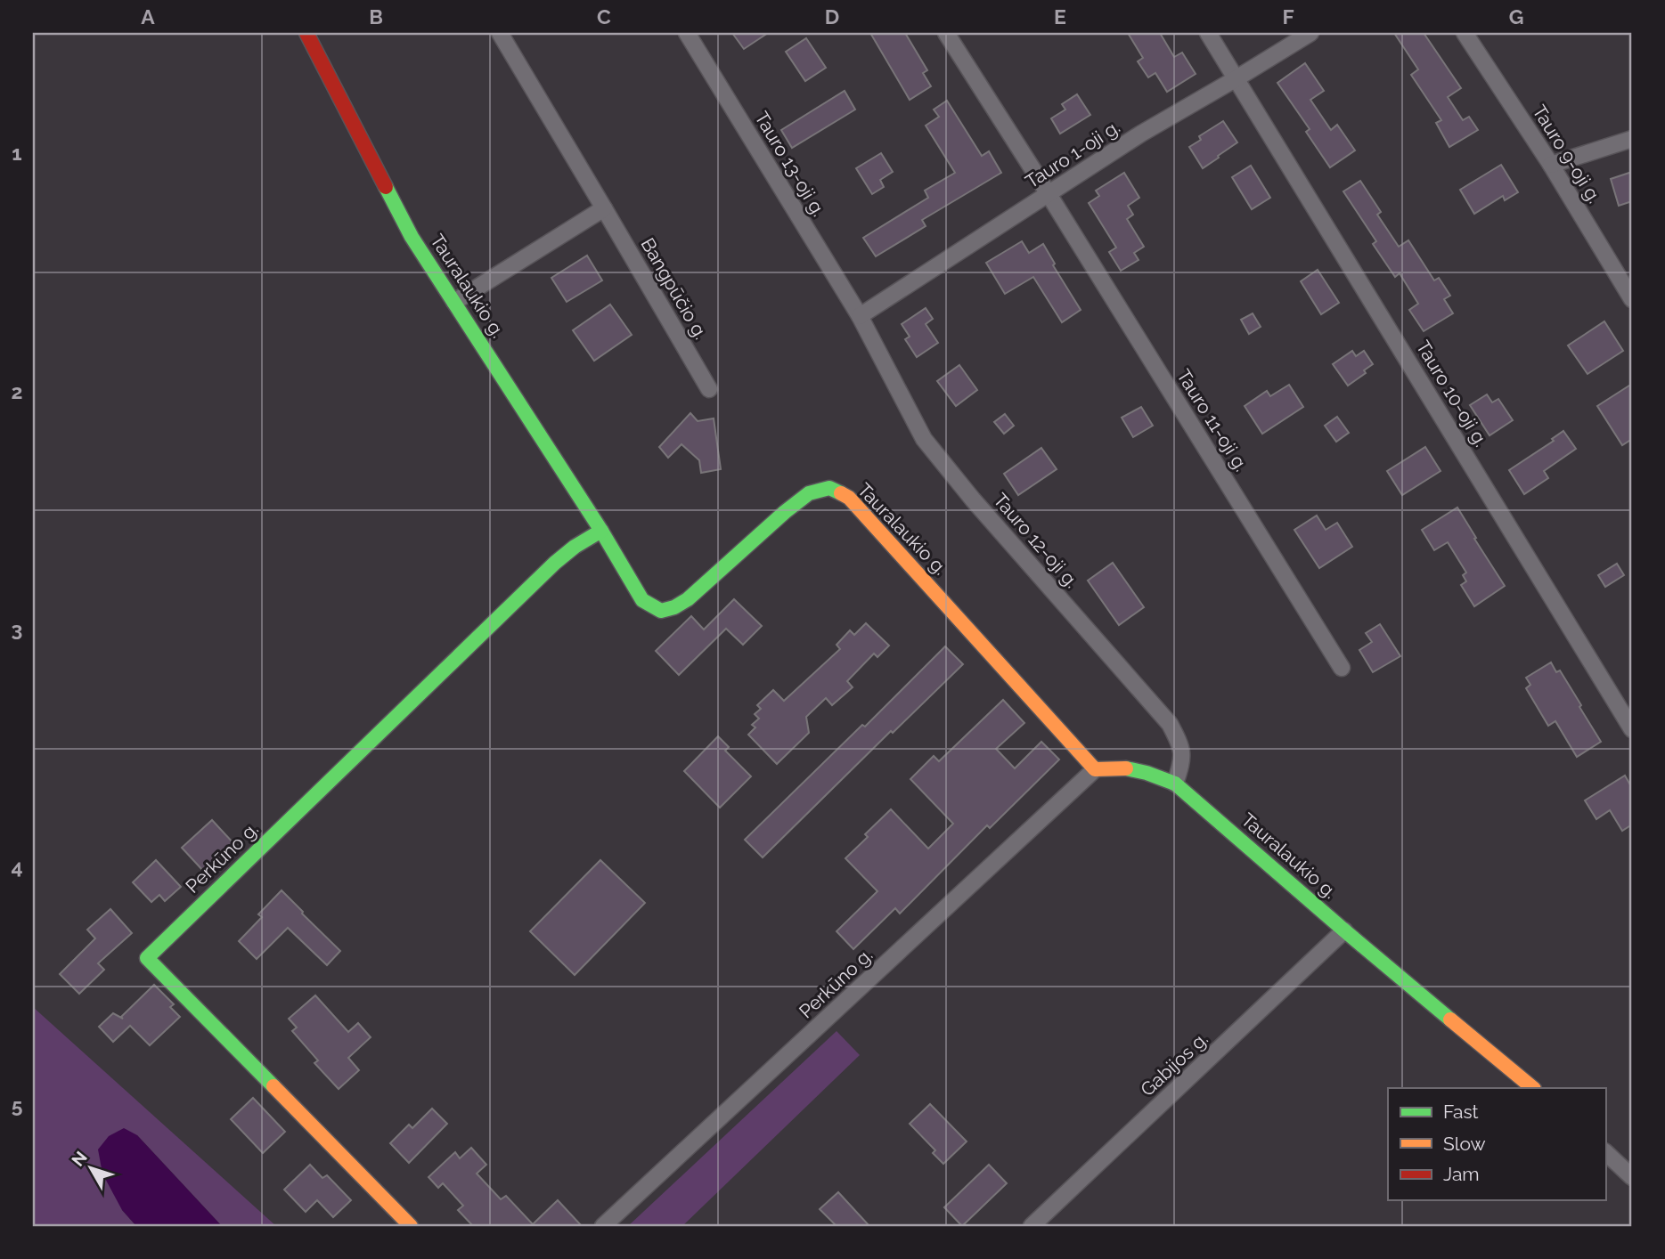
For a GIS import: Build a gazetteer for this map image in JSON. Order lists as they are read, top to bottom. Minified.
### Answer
{"streets":{"street":["Tauro 1-oji g.","Tauro 9-oji g.","Tauro 13-oji g.","Tauralaukio g.","Bangpūčio g.","Tauro 10-oji g.","Tauro 11-oji g.","Tauro 12-oji g.","Perkūno g.","Gabijos g."]},"crossings":[["Tauro 1-oji g.","Tauro 13-oji g."],["Tauro 1-oji g.","Tauro 10-oji g."],["Tauro 1-oji g.","Tauro 11-oji g."],["Tauro 1-oji g.","Tauro 12-oji g."],["Tauro 13-oji g.","Tauro 12-oji g."],["Tauralaukio g.","Tauro 12-oji g."],["Tauralaukio g.","Perkūno g."],["Tauralaukio g.","Gabijos g."]],"legend":["Fast","Slow","Jam"],"north":"top left","grid":{"columns":["A","B","C","D","E","F","G"],"rows":["1","2","3","4","5"]}}
